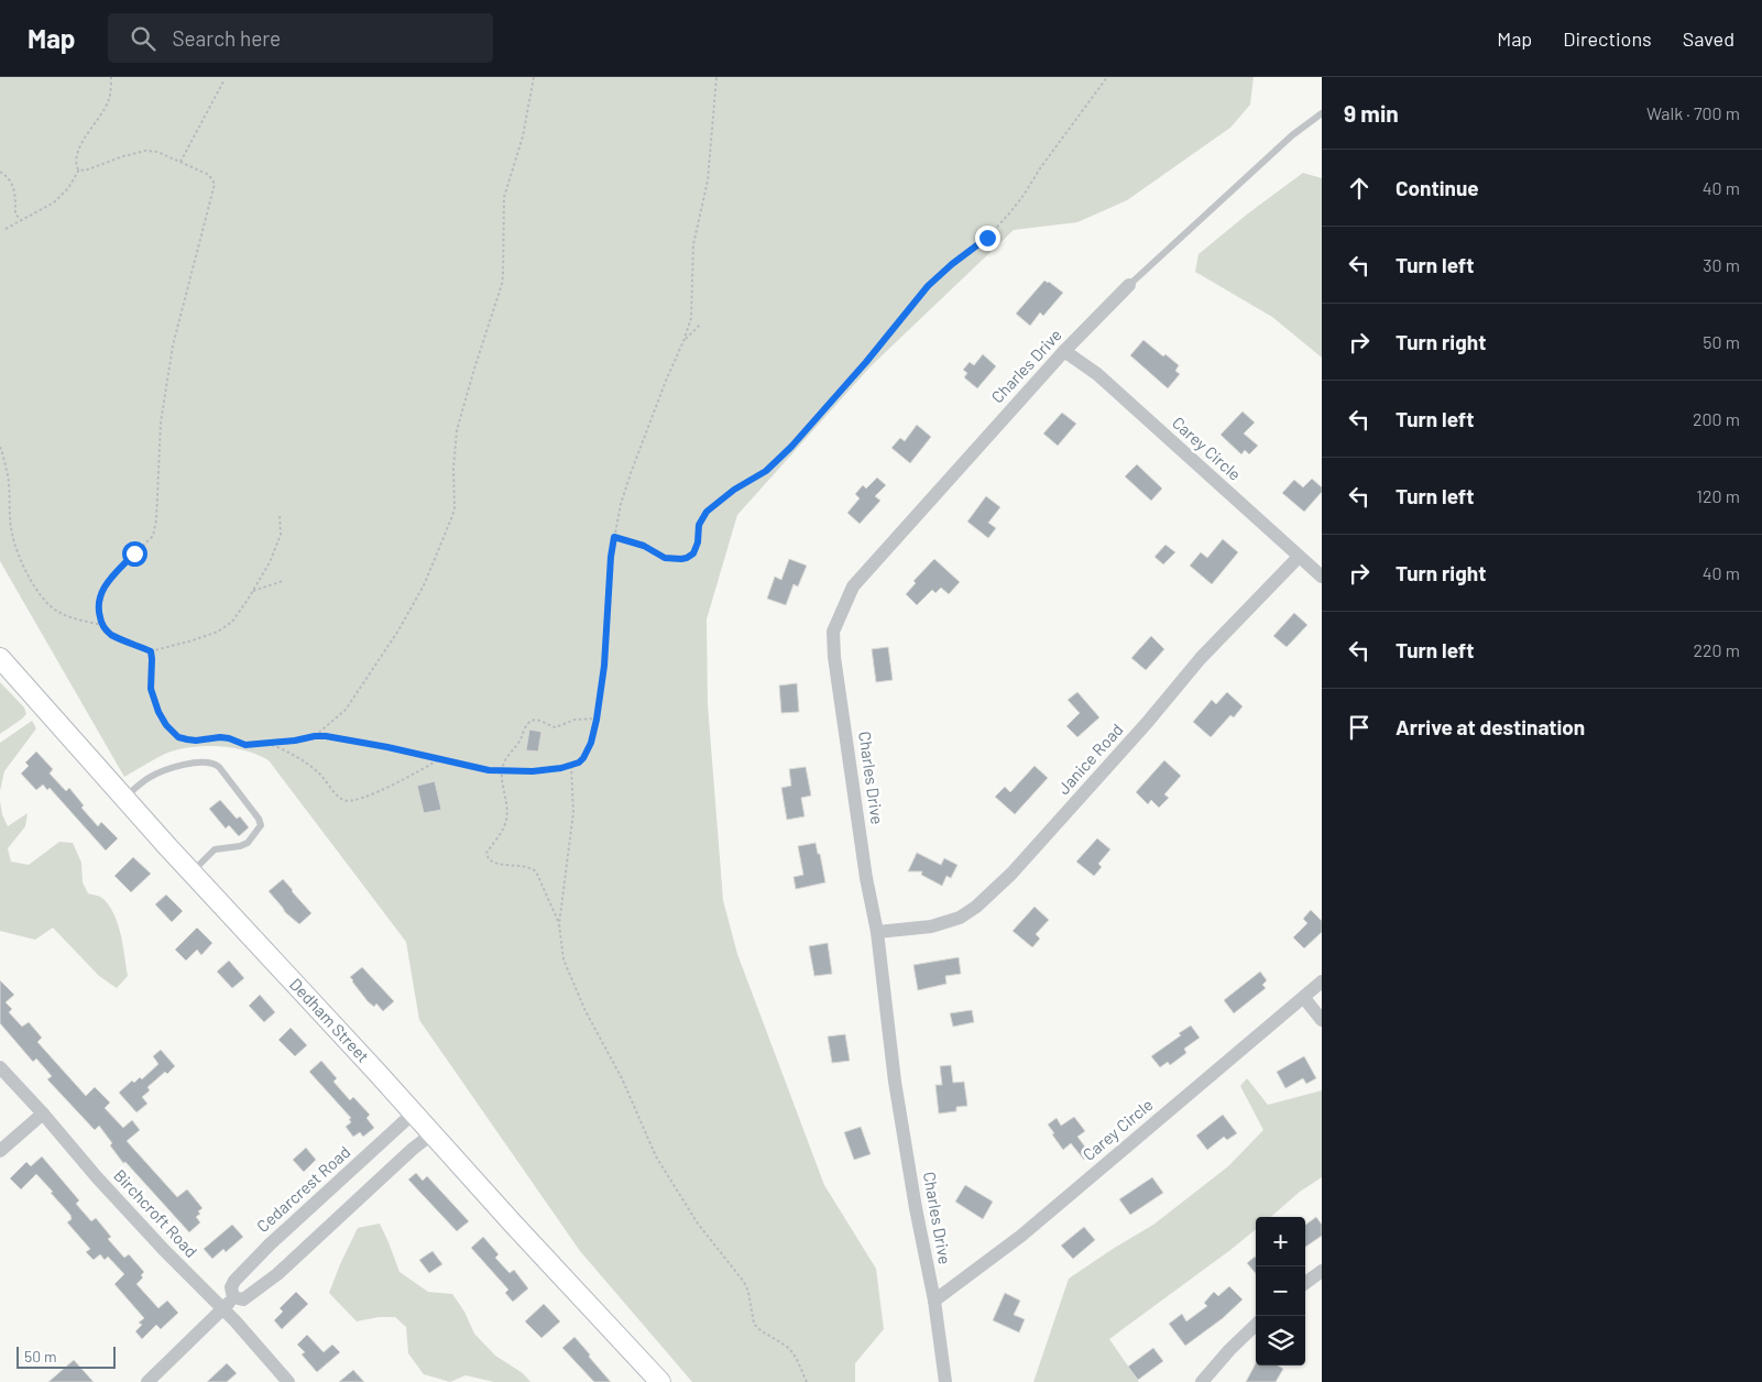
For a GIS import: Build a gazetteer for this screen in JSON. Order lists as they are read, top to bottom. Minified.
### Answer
{"streets":{"main road":["Dedham Street"],"street":["Charles Drive","Carey Circle","Janice Road","Cedarcrest Road","Birchcroft Road"]},"crossings":[["Charles Drive","Carey Circle"],["Charles Drive","Janice Road"],["Carey Circle","Janice Road"],["Dedham Street","Cedarcrest Road"],["Cedarcrest Road","Birchcroft Road"]],"scale_bar":"50 m","page":{"header":"Map","search":"Search here","nav":["Map","Directions","Saved"],"heading":["9 min","Walk · 700 m"],"list":[["Continue","40 m"],["Turn left","30 m"],["Turn right","50 m"],["Turn left","200 m"],["Turn left","120 m"],["Turn right","40 m"],["Turn left","220 m"],"Arrive at destination"],"map_buttons":["+","−"],"scale":"50 m"}}
